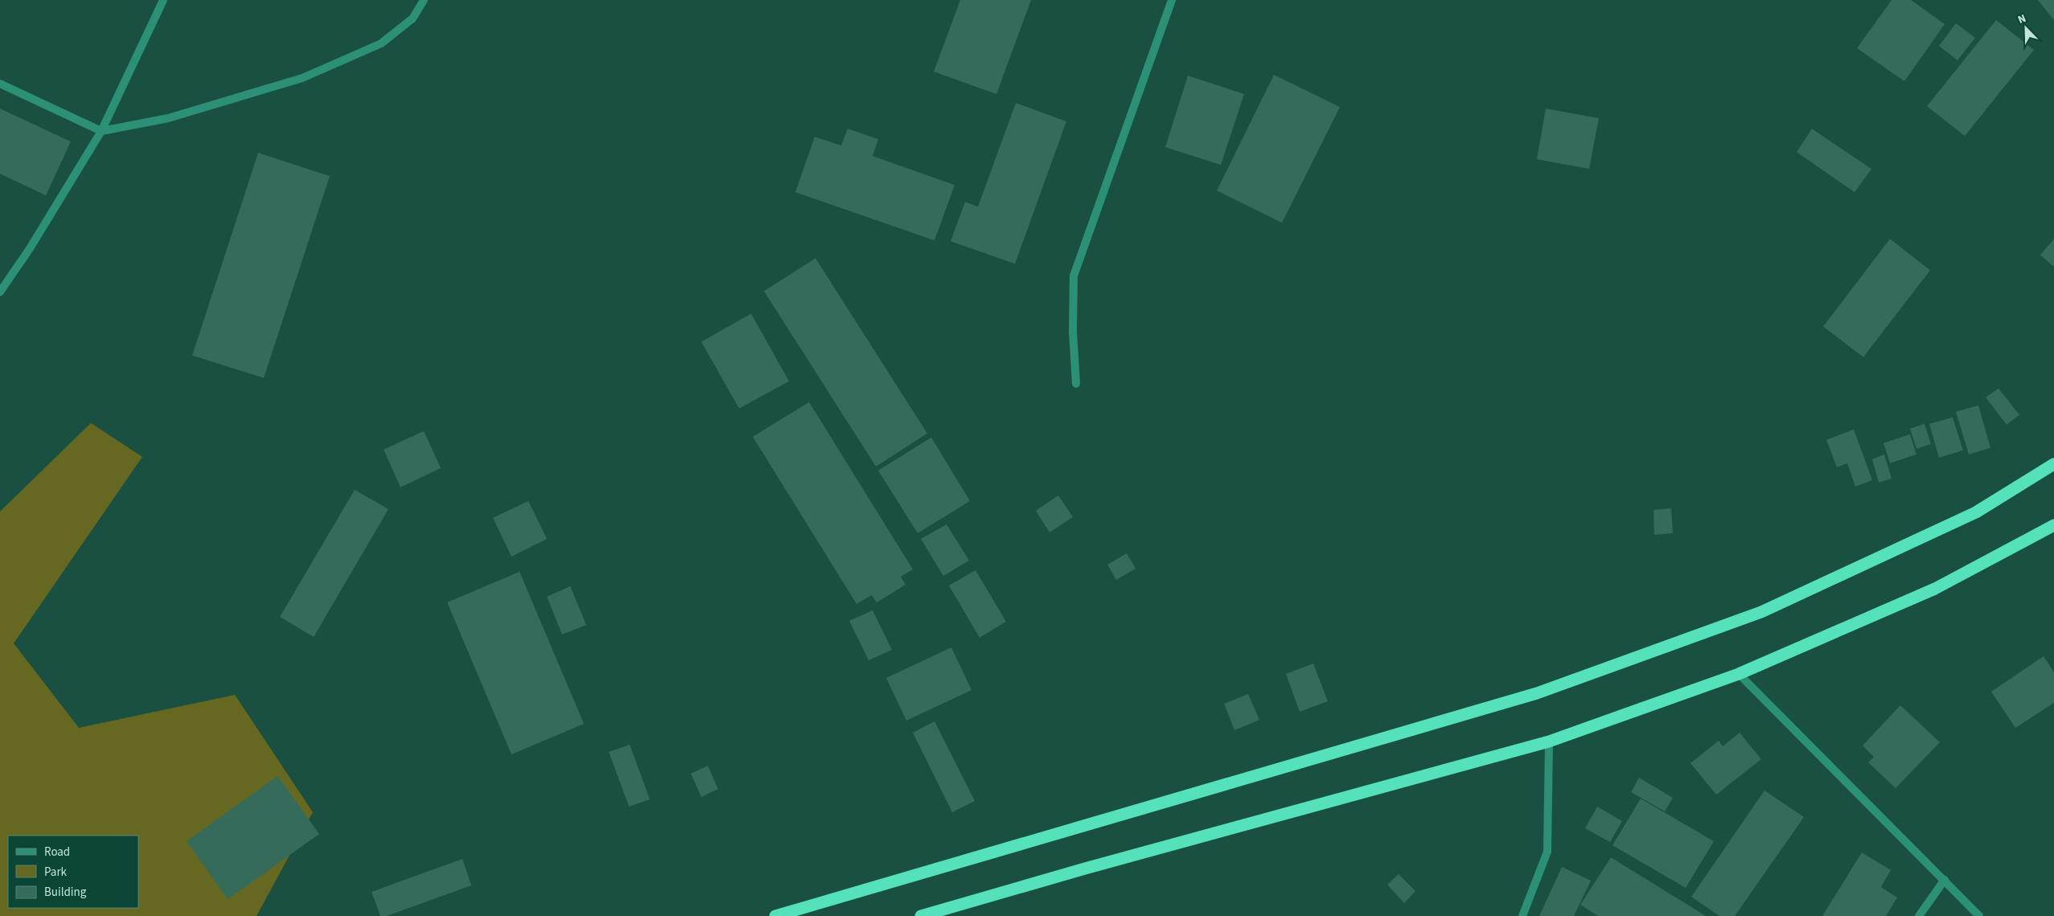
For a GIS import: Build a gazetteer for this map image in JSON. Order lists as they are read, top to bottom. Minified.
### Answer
{"legend":["Road","Park","Building"],"north":"top left"}
